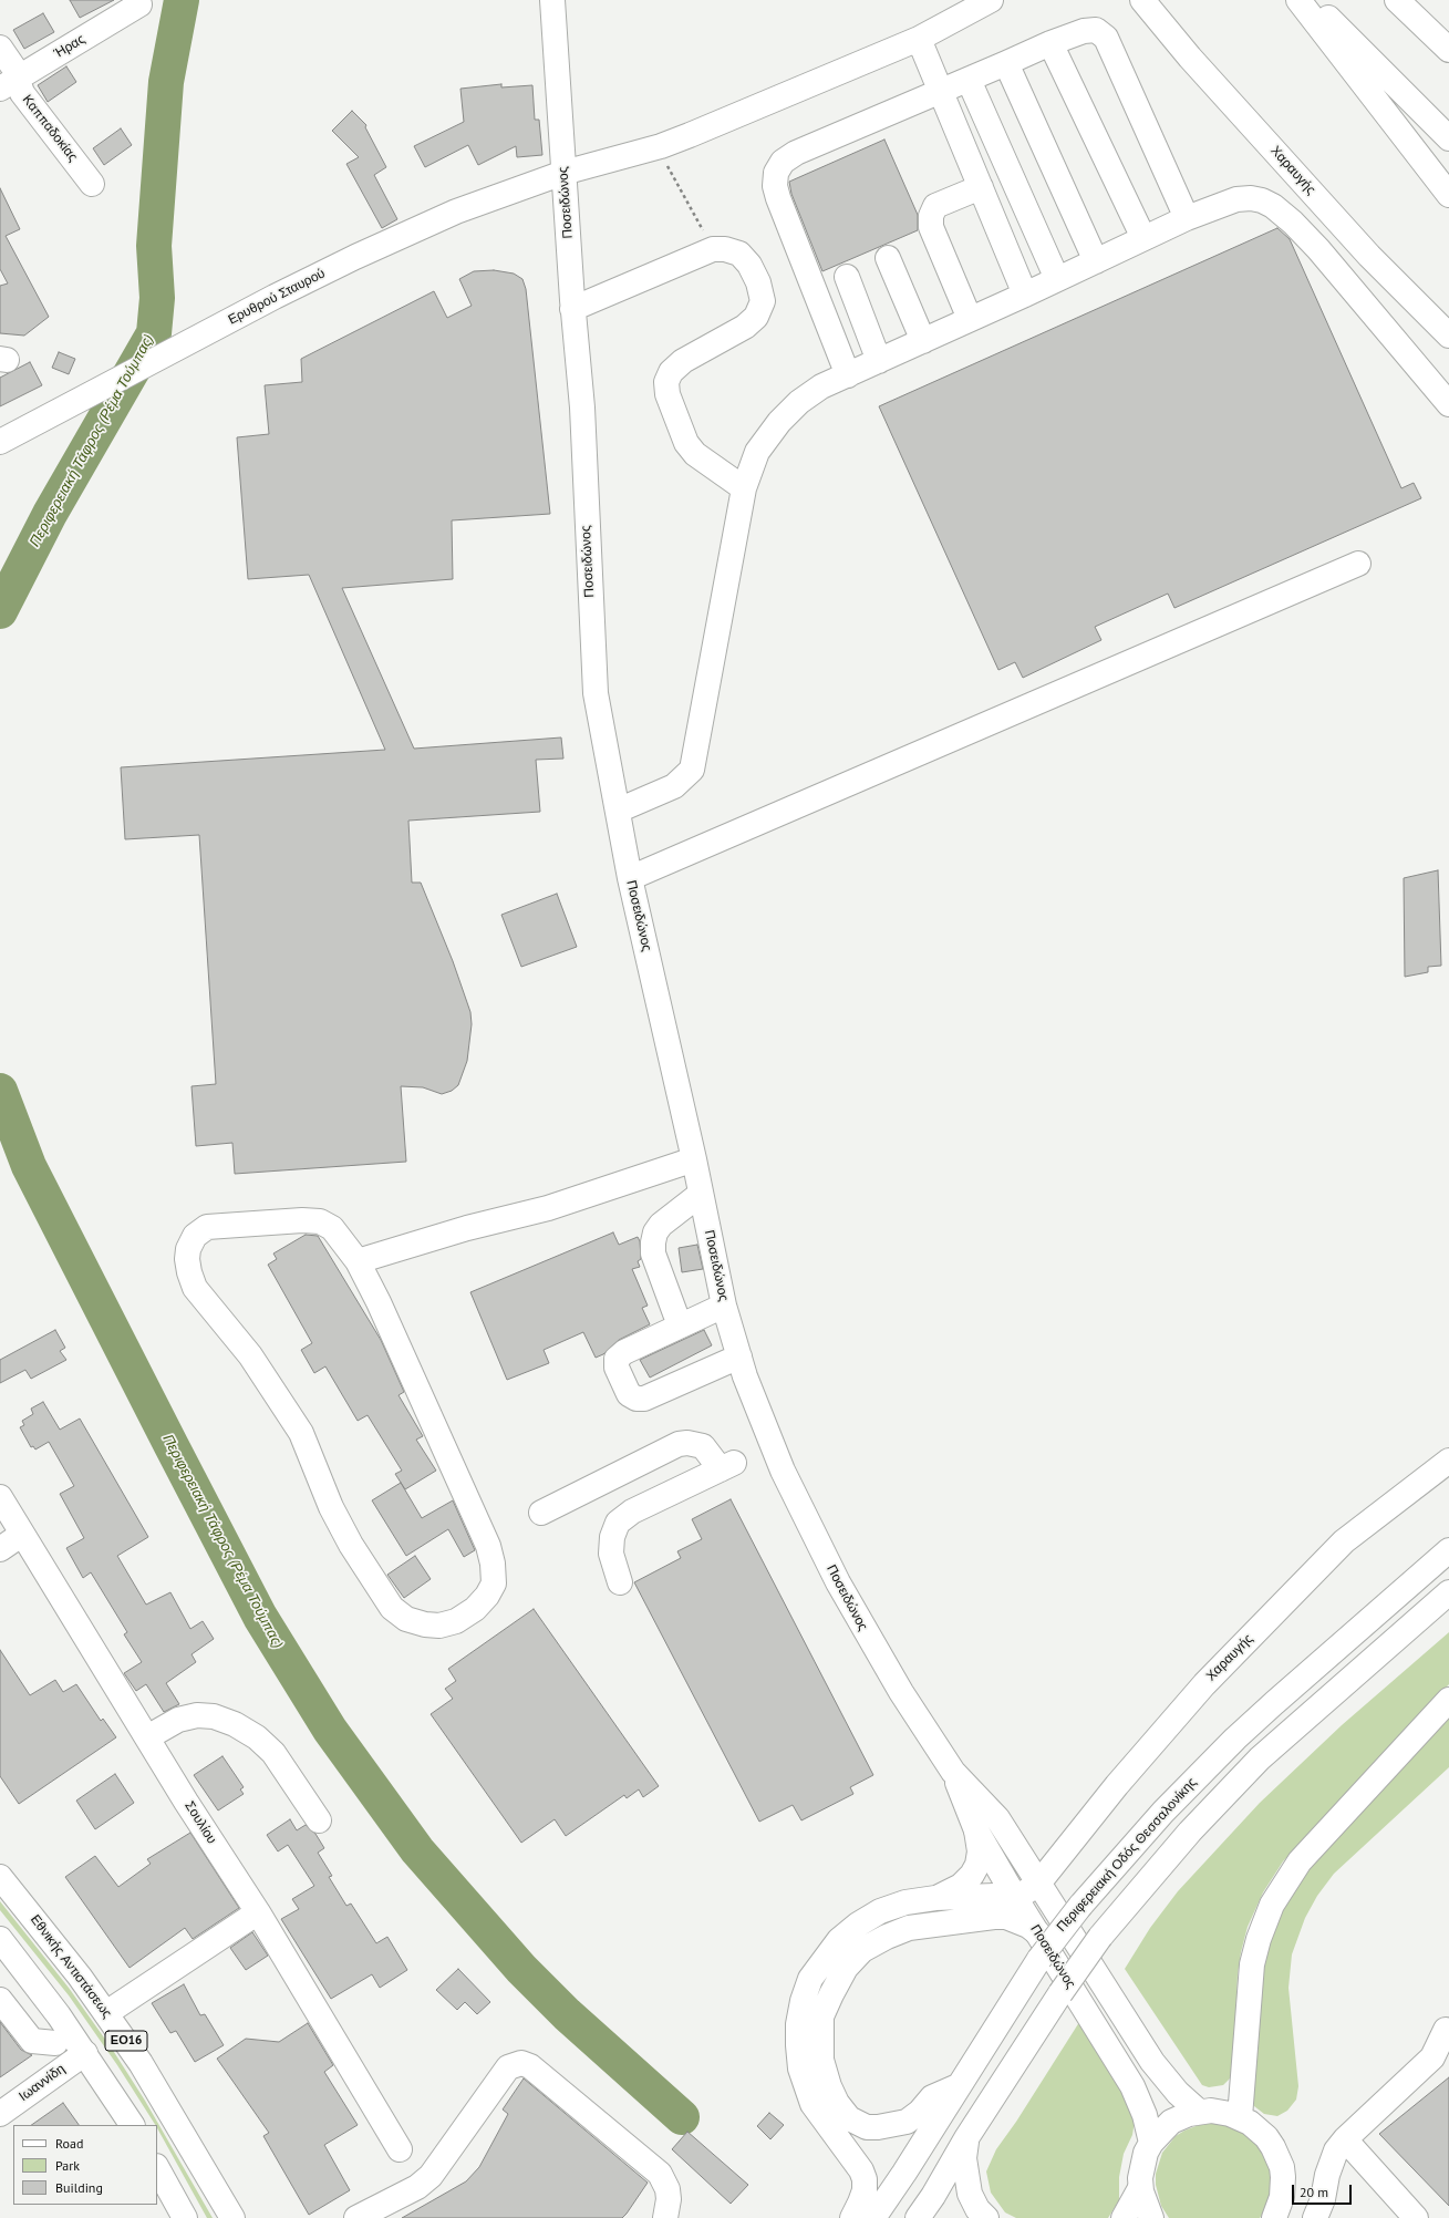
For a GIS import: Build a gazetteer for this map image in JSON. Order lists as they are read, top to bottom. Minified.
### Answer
{"streets":{"main road":["Ήρας","Καππαδοκίας","Χαραυγής","Ποσειδώνος","Ερυθρού Σταυρού","Σουλίου","Περιφερειακή Οδός Θεσσαλονίκης","Εθνικής Αντιστάσεως","ΕΟ16","Ιωαννίδη"]},"crossings":[["Ήρας","Καππαδοκίας"],["Χαραυγής","Ποσειδώνος"],["Ποσειδώνος","Ερυθρού Σταυρού"],["ΕΟ16","Ιωαννίδη"]],"water":["Περιφερειακή Τάφρος (Ρέμα Τούμπας)"],"legend":["Road","Park","Building"],"scale_bar":"20 m"}
